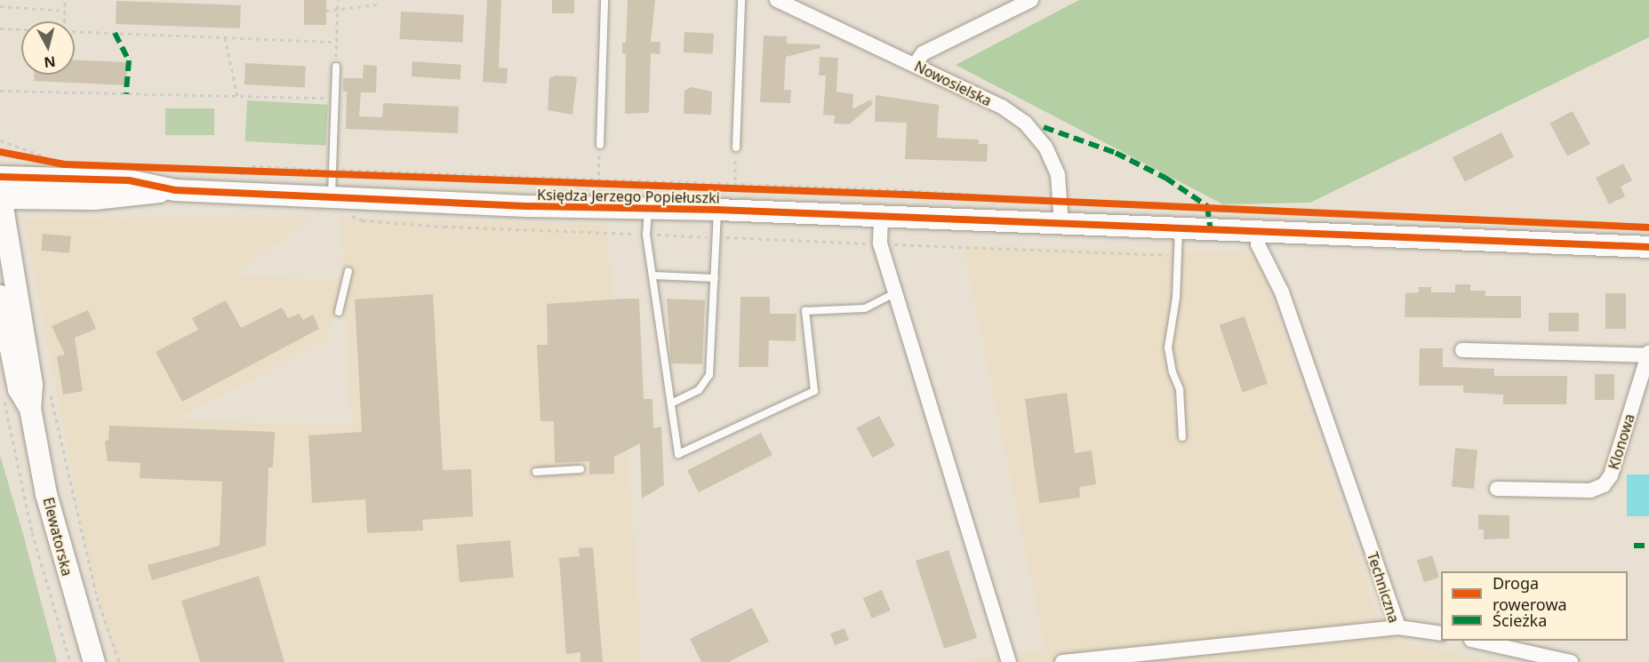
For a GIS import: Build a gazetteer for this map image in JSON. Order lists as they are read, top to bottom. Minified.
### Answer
{"streets":{"street":["Nowosielska","Księdza Jerzego Popiełuszki","Klonowa","Elewatorska","Techniczna"]},"crossings":[["Nowosielska","Księdza Jerzego Popiełuszki"],["Księdza Jerzego Popiełuszki","Elewatorska"],["Księdza Jerzego Popiełuszki","Techniczna"]],"legend":["Droga rowerowa","Ścieżka"],"north":"bottom"}
